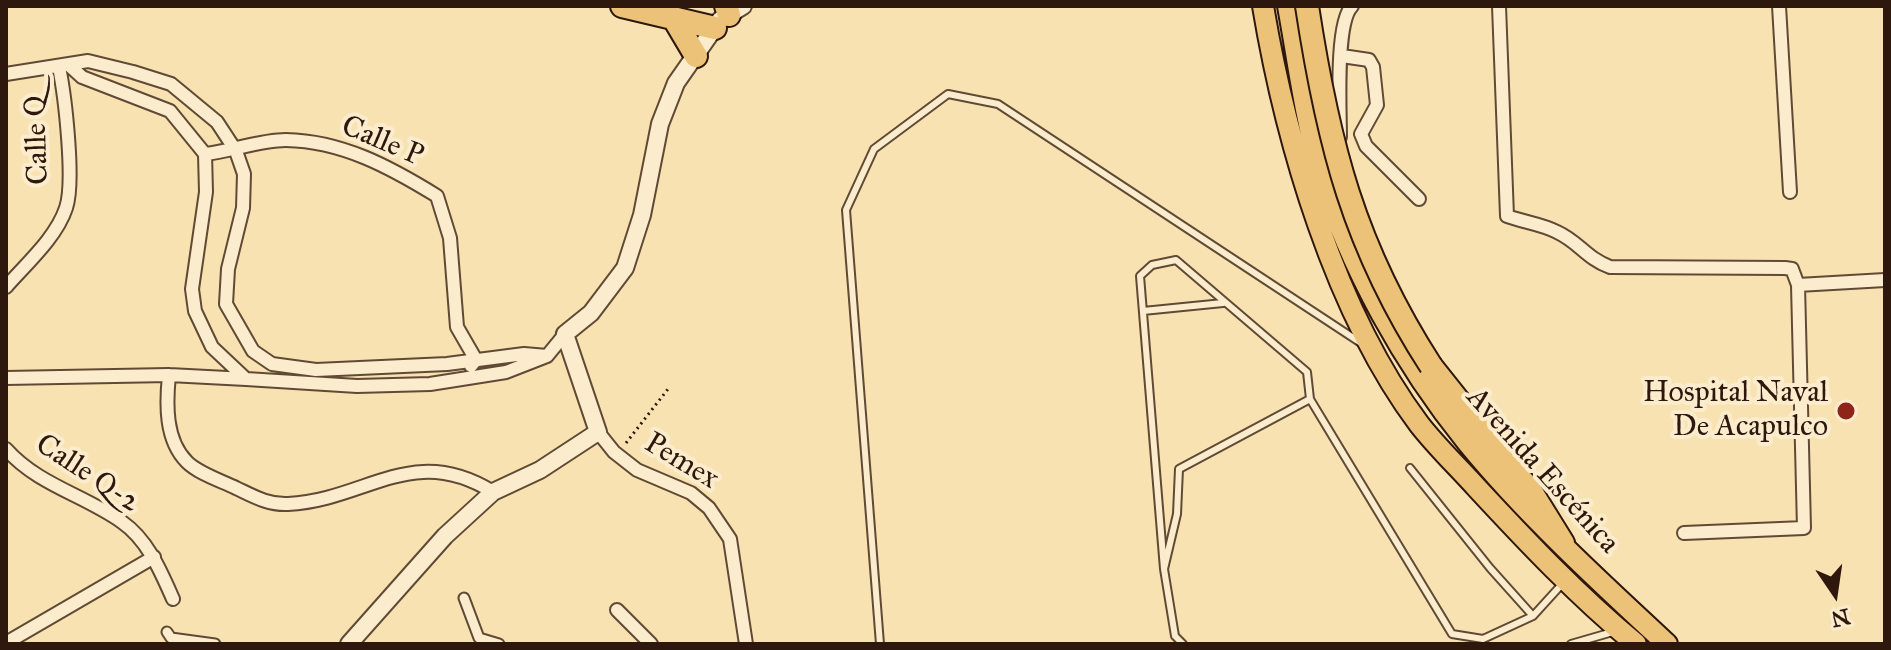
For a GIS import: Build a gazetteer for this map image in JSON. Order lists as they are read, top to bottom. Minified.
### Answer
{"streets":{"main road":["Avenida Escénica"],"street":["Calle Q","Calle P","Pemex","Calle Q-2"]},"places":["Hospital Naval De Acapulco"],"north":"bottom"}
